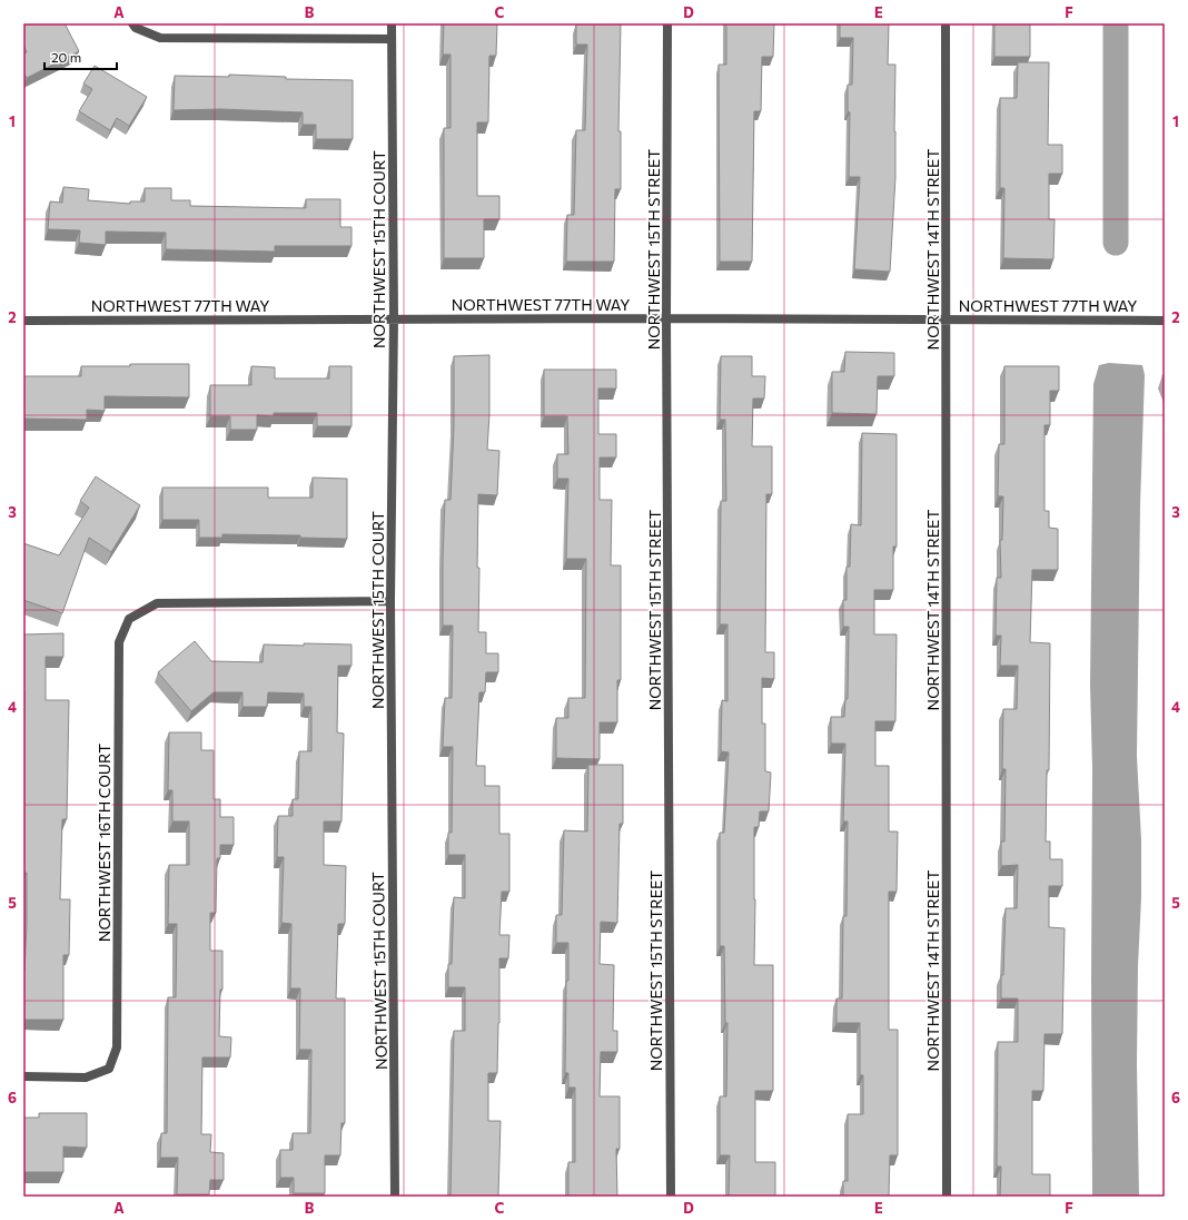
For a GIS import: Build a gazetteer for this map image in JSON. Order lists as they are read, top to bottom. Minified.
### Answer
{"streets":{"street":["NORTHWEST 15TH COURT","NORTHWEST 15TH STREET","NORTHWEST 14TH STREET","NORTHWEST 77TH WAY","NORTHWEST 16TH COURT"]},"crossings":[["NORTHWEST 15TH COURT","NORTHWEST 77TH WAY"],["NORTHWEST 15TH COURT","NORTHWEST 16TH COURT"],["NORTHWEST 15TH STREET","NORTHWEST 77TH WAY"],["NORTHWEST 14TH STREET","NORTHWEST 77TH WAY"]],"scale_bar":"20 m","grid":{"columns":["A","B","C","D","E","F"],"rows":["1","2","3","4","5","6"]}}
